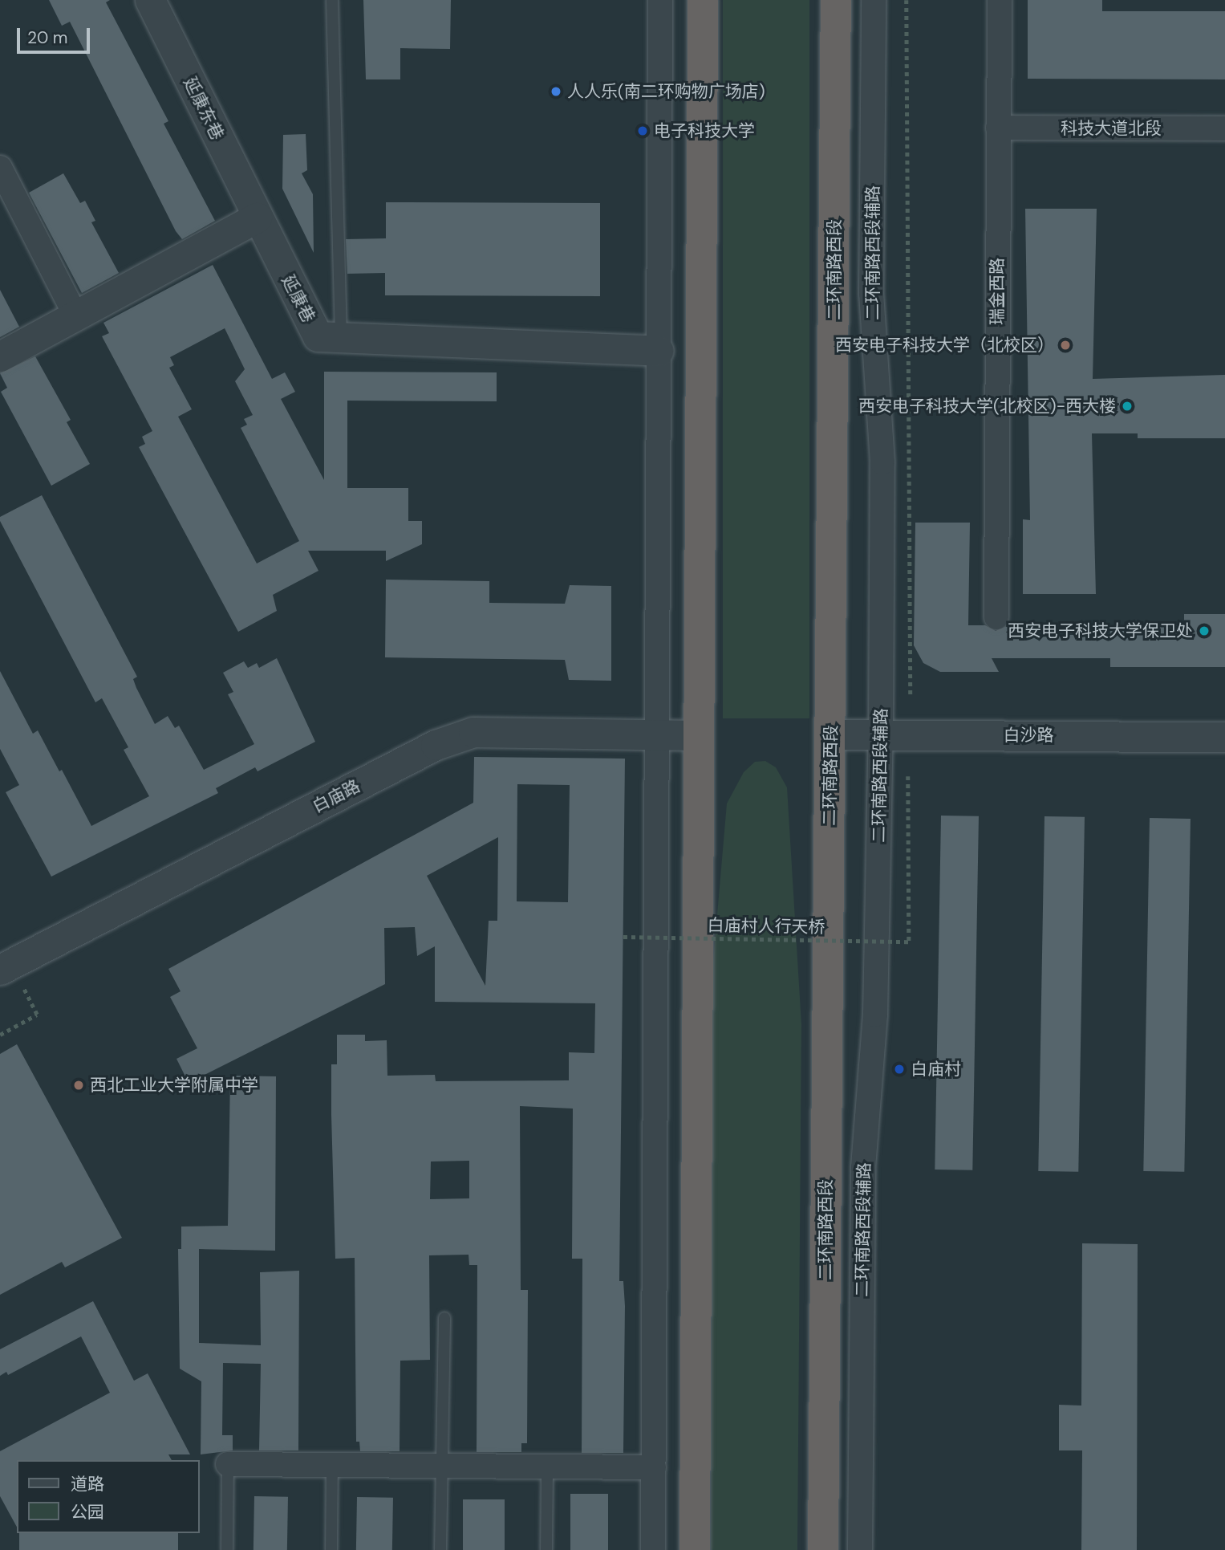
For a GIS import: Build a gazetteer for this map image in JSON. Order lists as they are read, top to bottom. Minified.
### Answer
{"streets":{"highway":["二环南路西段"],"street":["延康东巷","科技大道北段","二环南路西段辅路","瑞金西路","延康巷","白沙路","白庙路"],"path":["白庙村人行天桥"]},"crossings":[["延康东巷","延康巷"],["科技大道北段","瑞金西路"],["二环南路西段辅路","白沙路"],["二环南路西段","白沙路"]],"places":["人人乐(南二环购物广场店)","电子科技大学","西安电子科技大学（北校区）","西安电子科技大学(北校区)-西大楼","西安电子科技大学保卫处","白庙村","西北工业大学附属中学"],"legend":["道路","公园"],"scale_bar":"20 m"}
